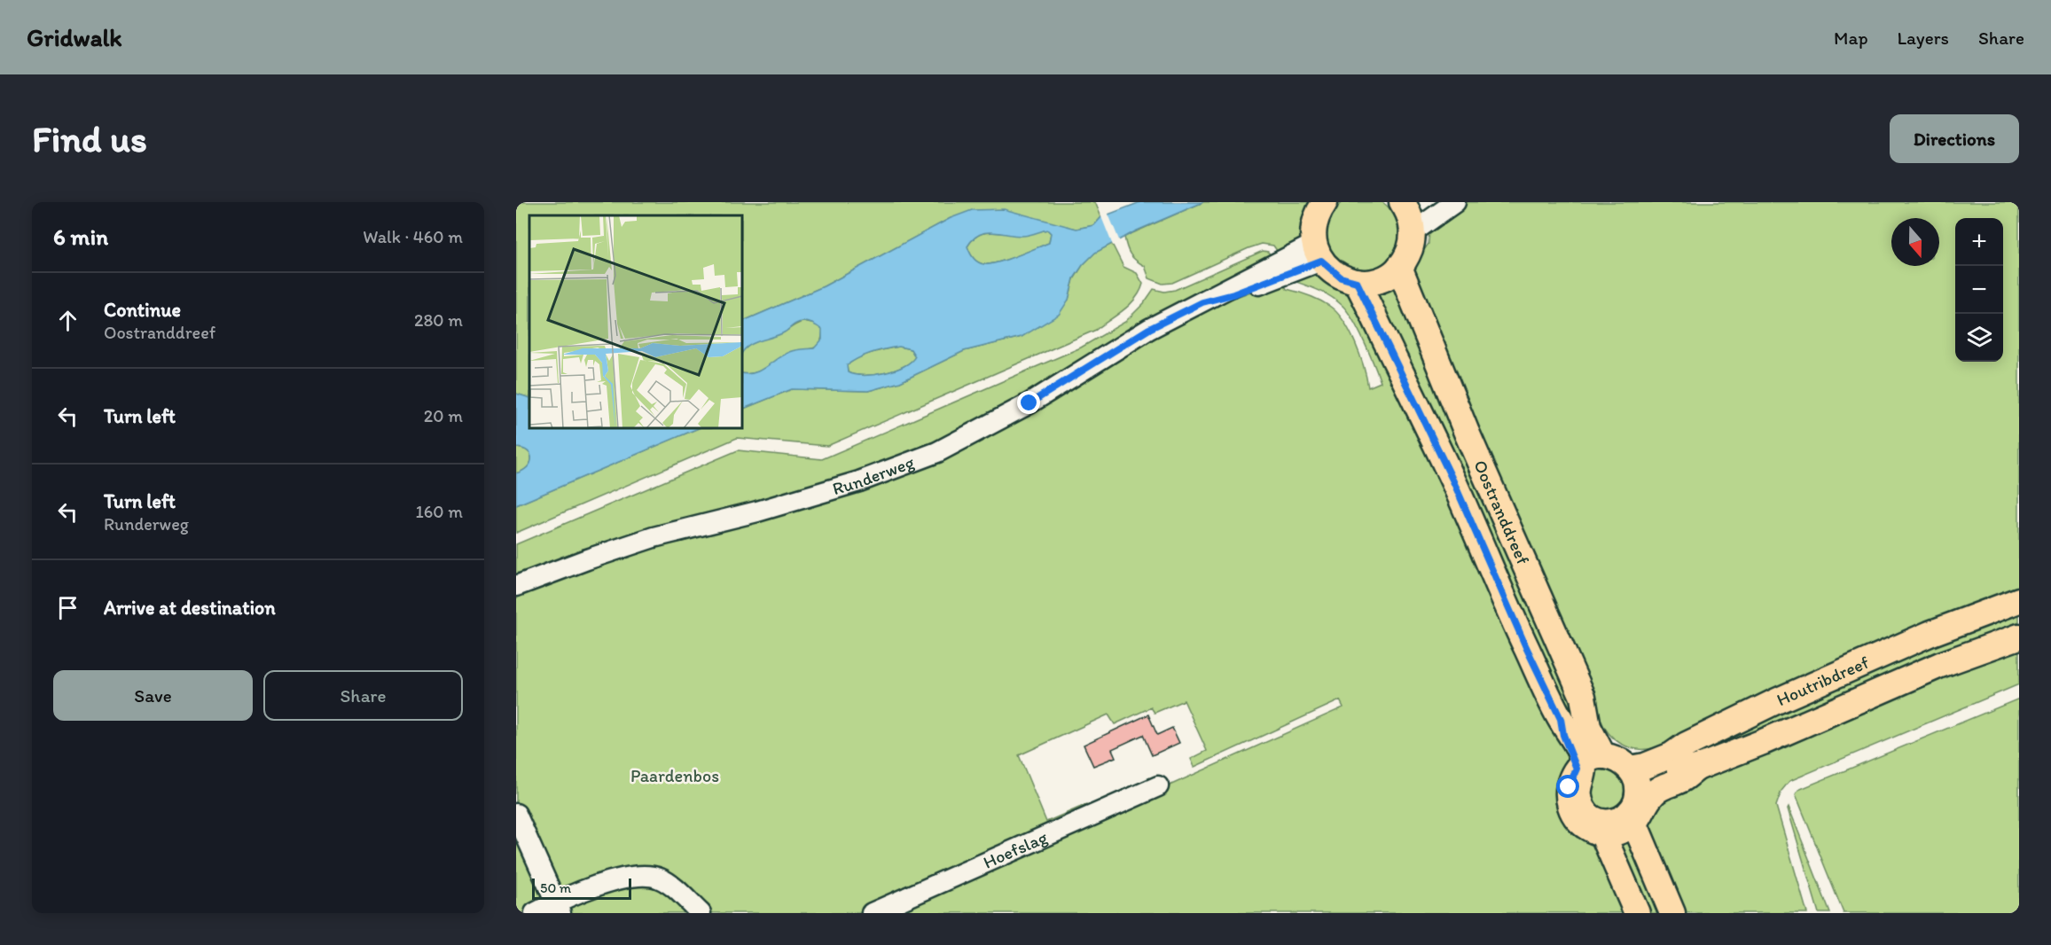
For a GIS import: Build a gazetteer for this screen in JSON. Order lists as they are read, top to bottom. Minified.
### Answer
{"streets":{"main road":["Oostranddreef","Houtribdreef"],"street":["Runderweg","Hoefslag"]},"crossings":[["Oostranddreef","Houtribdreef"]],"parks":["Paardenbos"],"scale_bar":"50 m","north":"bottom","page":{"header":"Gridwalk","nav":["Map","Layers","Share"],"buttons":["Directions",["Save","Share"]],"title":"Find us","heading":["6 min","Walk · 460 m"],"map_buttons":["+","−"],"list":[["Continue","Oostranddreef","280 m"],["Turn left","20 m"],["Turn left","Runderweg","160 m"],"Arrive at destination"],"scale":"50 m"}}
